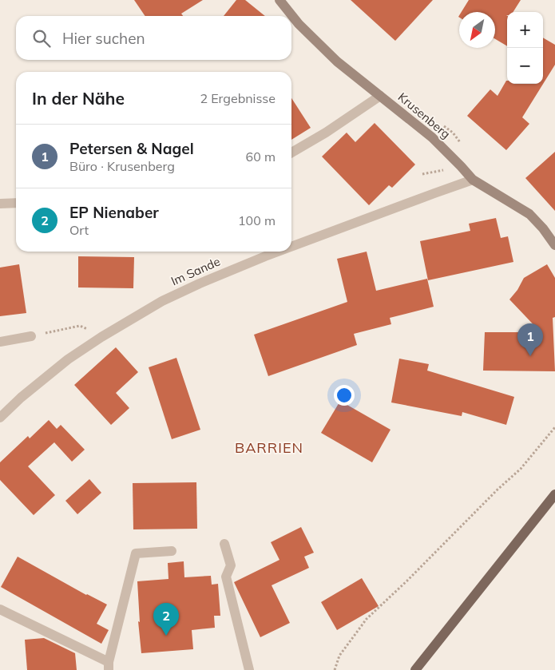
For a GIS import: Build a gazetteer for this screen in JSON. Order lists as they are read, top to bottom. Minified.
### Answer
{"streets":{"street":["Krusenberg","Im Sande"]},"crossings":[["Krusenberg","Im Sande"]],"districts":["BARRIEN"],"north":"bottom left","page":{"map_buttons":["+","−"],"search":"Hier suchen","heading":["In der Nähe","2 Ergebnisse"],"list":[{"mark":"1","name":"Petersen & Nagel","note":"Büro · Krusenberg","value":"60 m"},{"mark":"2","name":"EP Nienaber","note":"Ort","value":"100 m"}],"pins":["1","2"]}}
